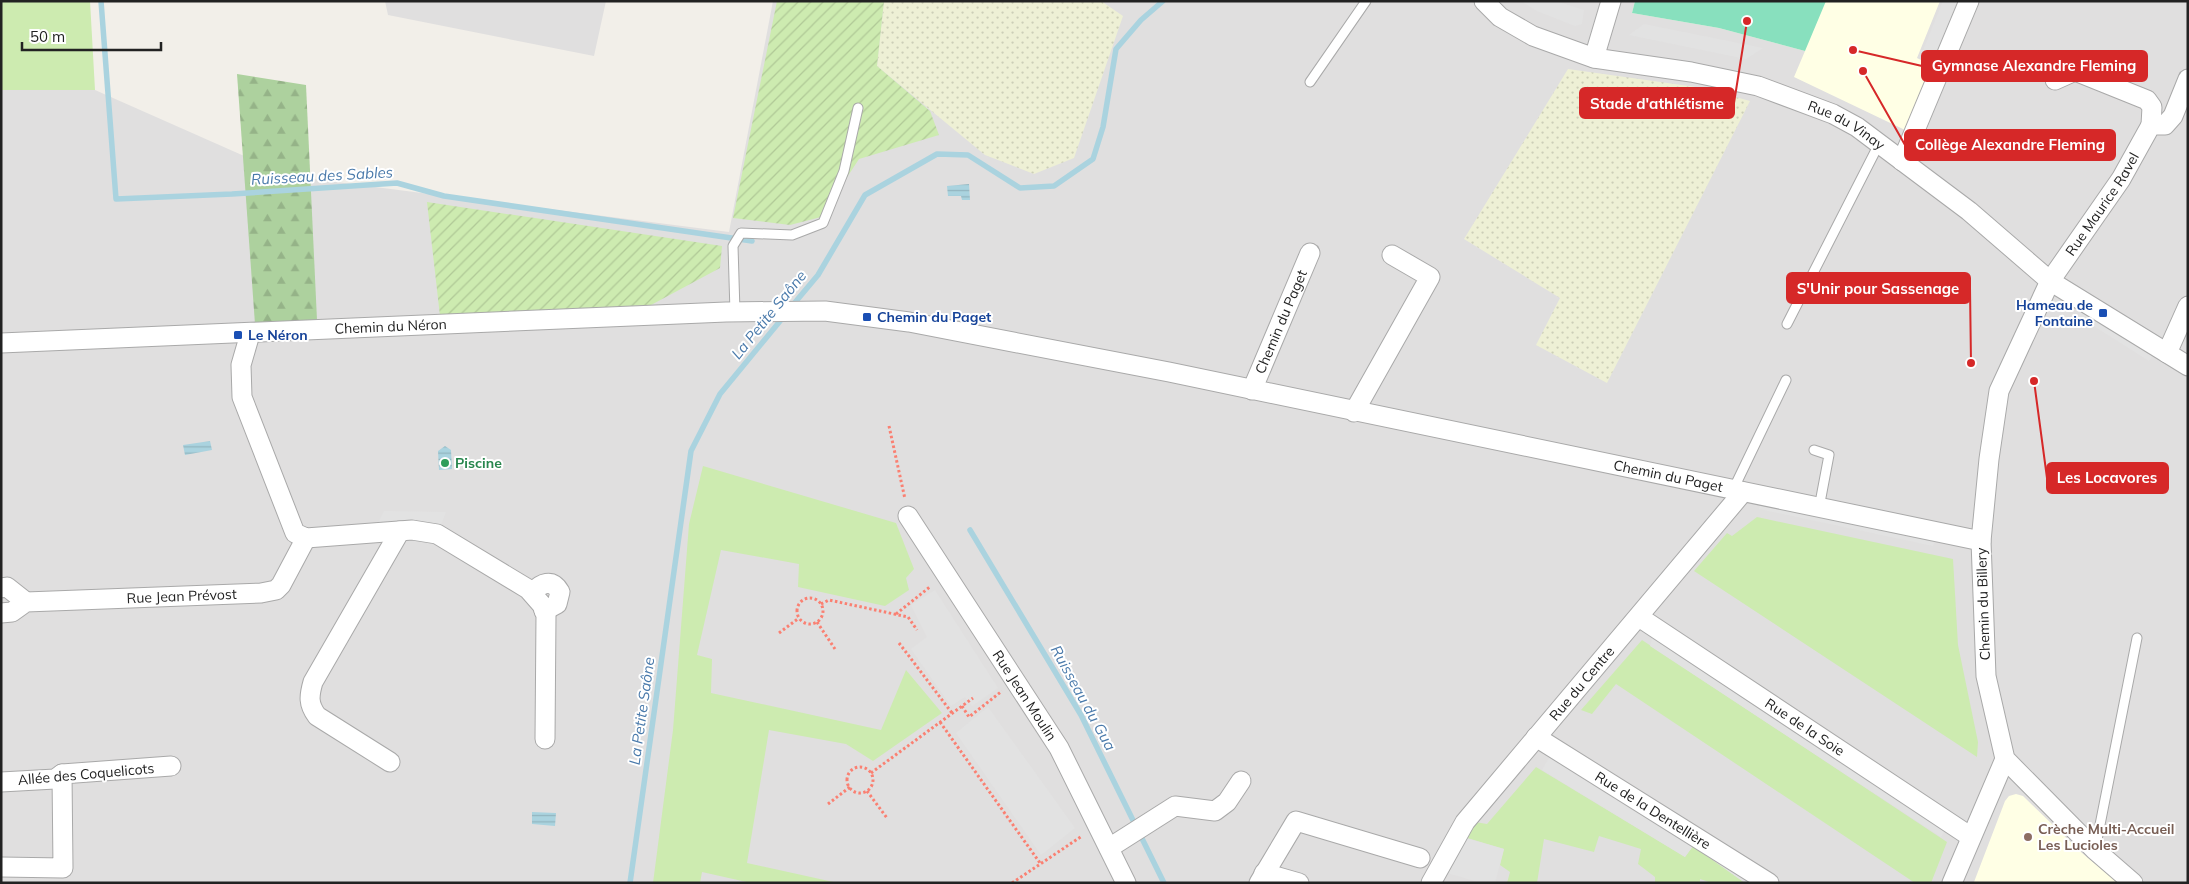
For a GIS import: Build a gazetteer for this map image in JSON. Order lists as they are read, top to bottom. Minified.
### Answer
{"streets":{"street":["Rue du Vinay","Rue Maurice Ravel","Chemin du Paget","Chemin du Néron","Rue Jean Prévost","Chemin du Billery","Rue du Centre","Rue Jean Moulin","Rue de la Soie","Allée des Coquelicots","Rue de la Dentellière"]},"crossings":[["Rue du Vinay","Rue Maurice Ravel"],["Rue du Vinay","Chemin du Billery"],["Rue Maurice Ravel","Chemin du Billery"],["Chemin du Paget","Chemin du Néron"],["Chemin du Paget","Chemin du Billery"],["Chemin du Paget","Rue du Centre"],["Rue du Centre","Rue de la Soie"],["Rue du Centre","Rue de la Dentellière"]],"water":["Ruisseau des Sables","La Petite Saône","Ruisseau du Gua"],"places":{"other":["Stade d'athlétisme","Gymnase Alexandre Fleming","Collège Alexandre Fleming","S'Unir pour Sassenage","Les Locavores","Piscine","Crèche Multi-Accueil Les Lucioles"],"transit":["Hameau de Fontaine","Chemin du Paget","Le Néron"]},"scale_bar":"50 m"}
